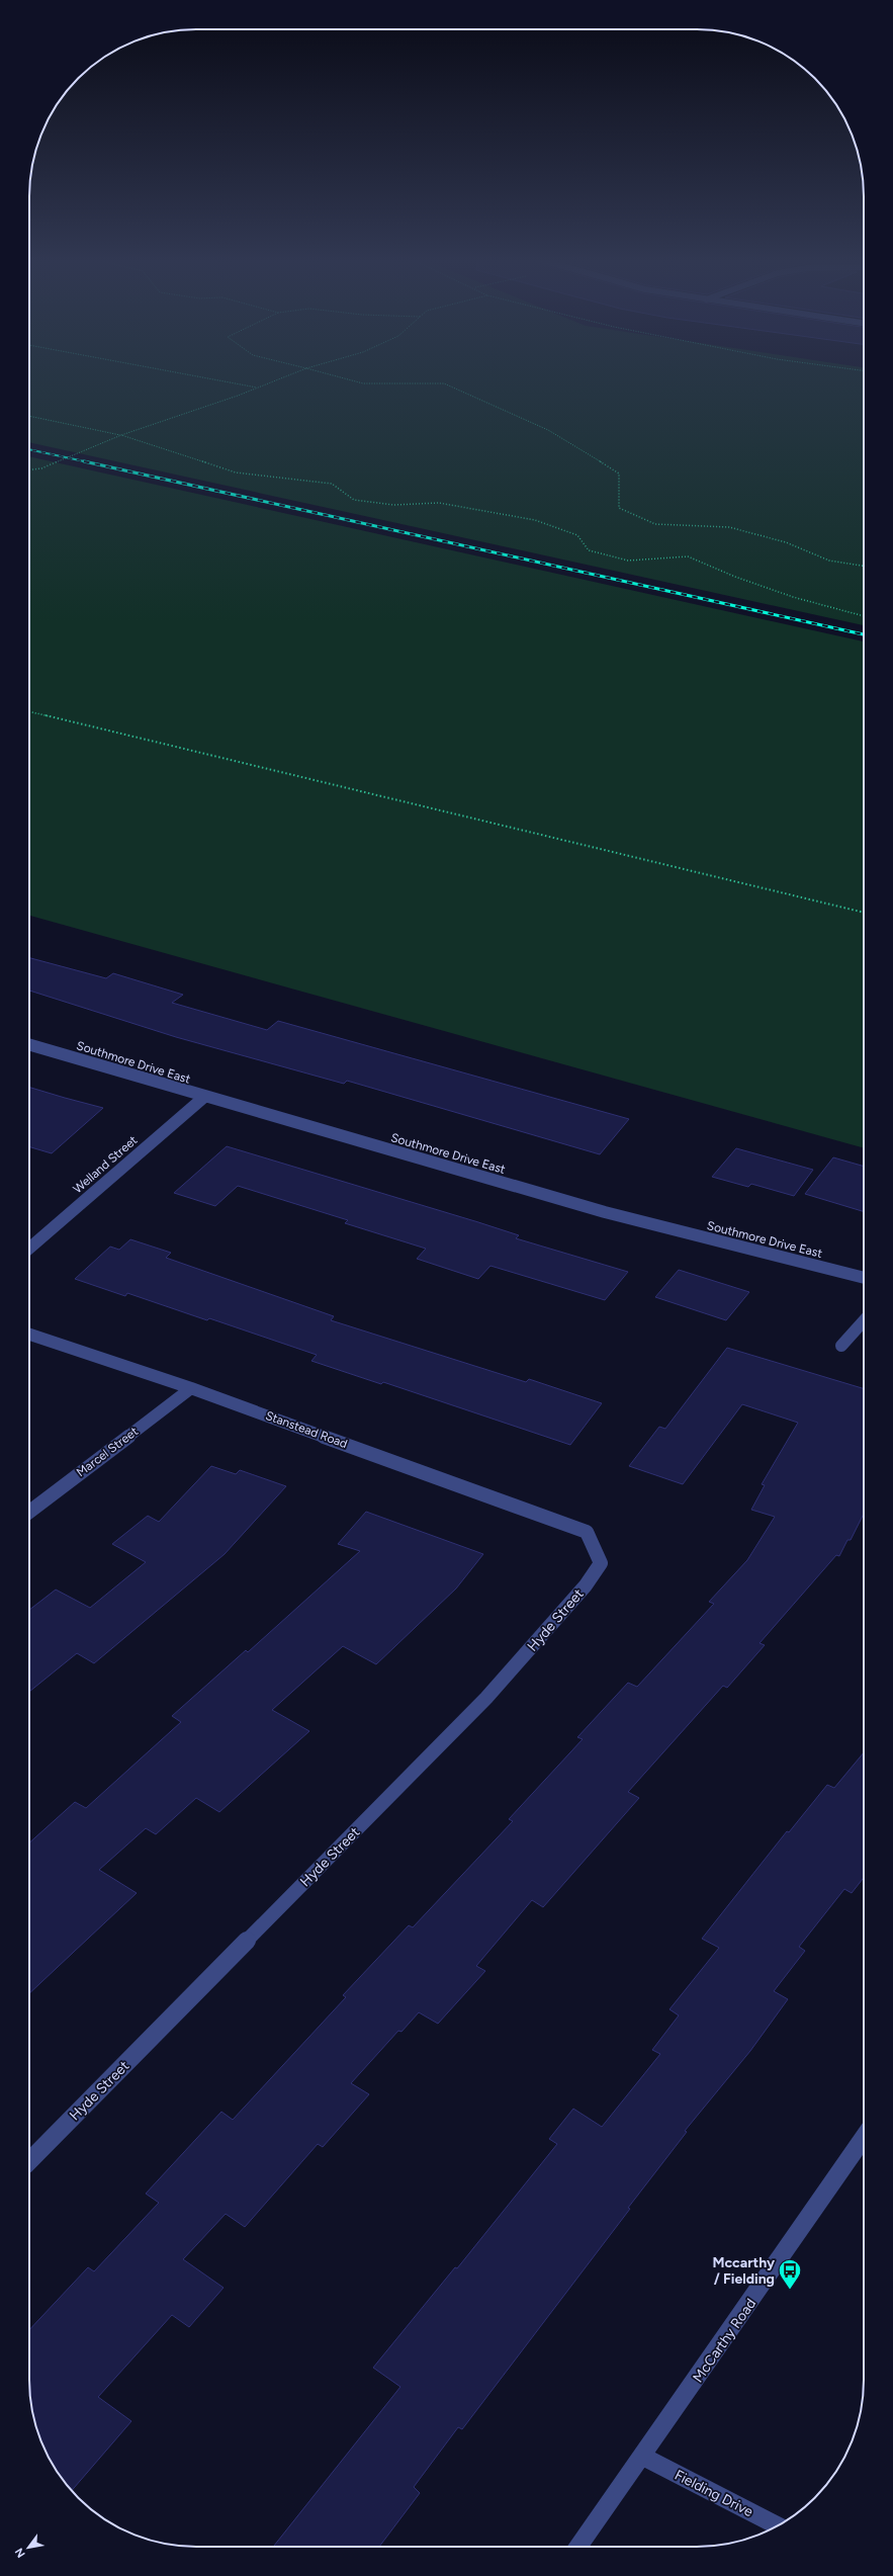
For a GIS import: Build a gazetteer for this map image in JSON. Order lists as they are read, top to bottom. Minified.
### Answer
{"streets":{"street":["Southmore Drive East","Welland Street","Stanstead Road","Marcel Street","Hyde Street","McCarthy Road","Fielding Drive"]},"crossings":[["Southmore Drive East","Welland Street"],["Stanstead Road","Marcel Street"],["Stanstead Road","Hyde Street"],["McCarthy Road","Fielding Drive"]],"places":{"bus stop":["Mccarthy / Fielding"]},"north":"bottom left"}
